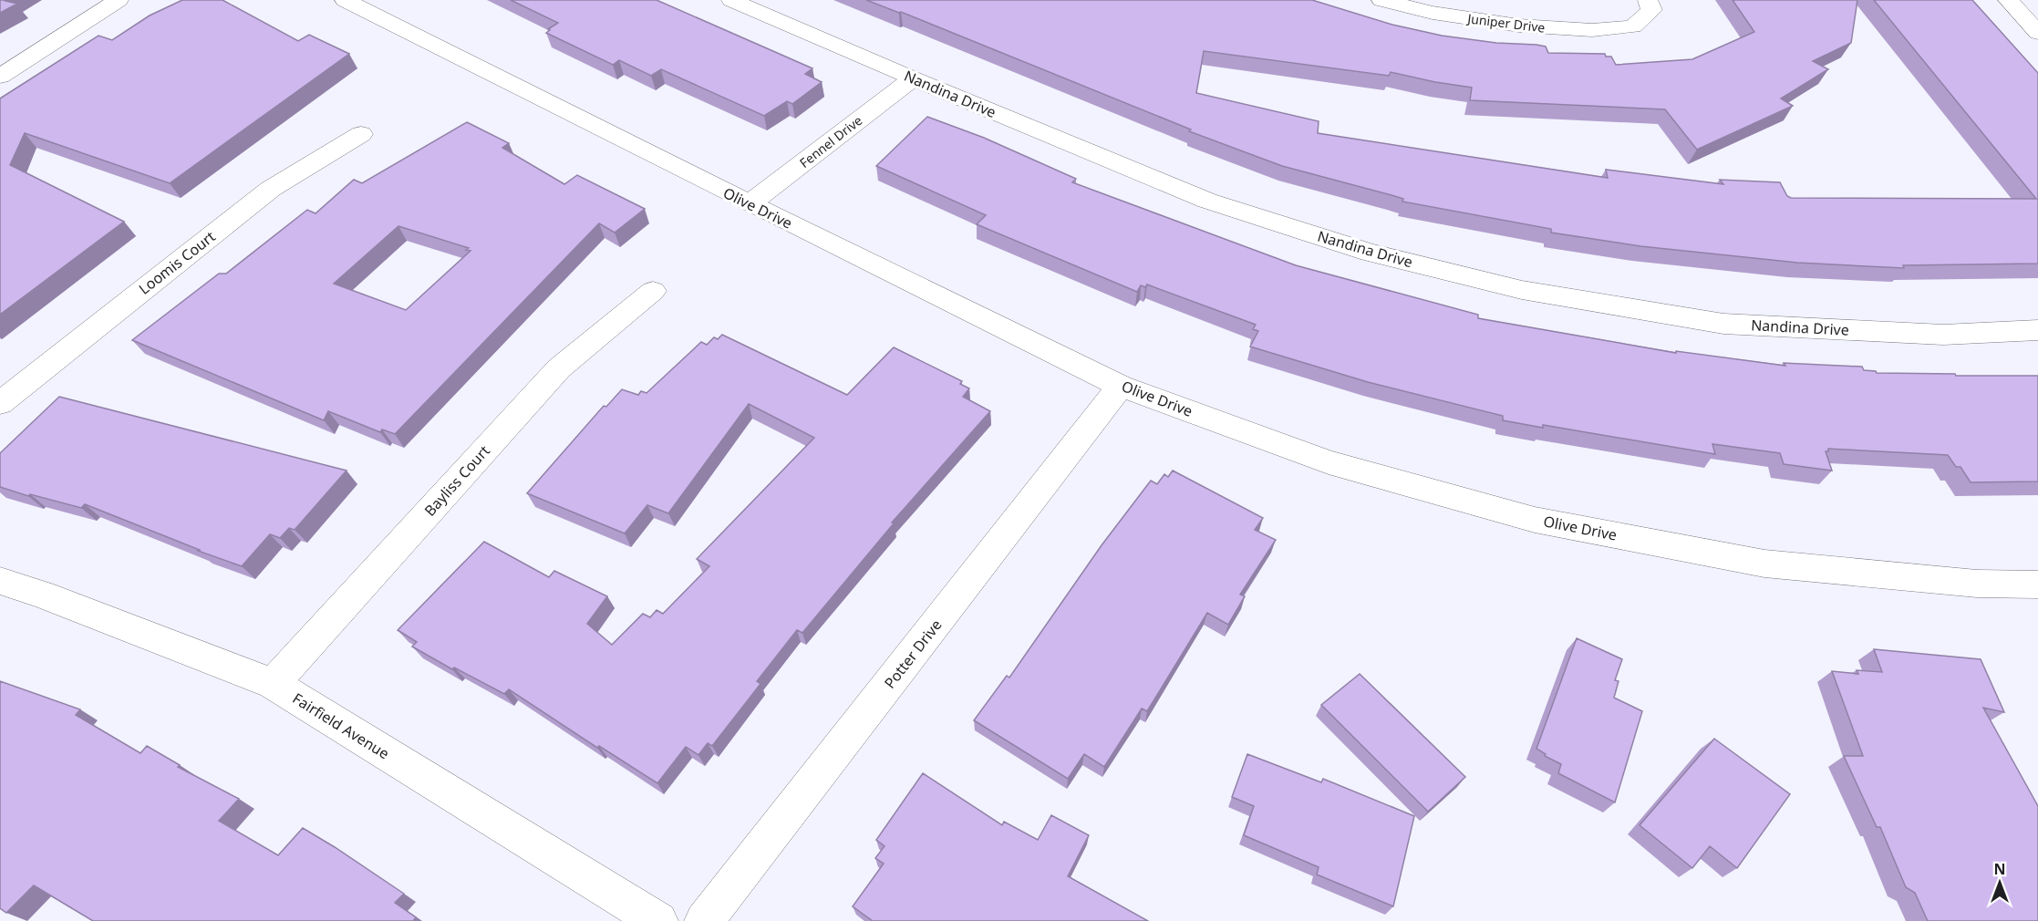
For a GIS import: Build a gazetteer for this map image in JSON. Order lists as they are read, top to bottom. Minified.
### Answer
{"streets":{"street":["Juniper Drive","Nandina Drive","Fennel Drive","Olive Drive","Loomis Court","Bayliss Court","Potter Drive","Fairfield Avenue"]},"crossings":[["Nandina Drive","Fennel Drive"],["Fennel Drive","Olive Drive"],["Olive Drive","Potter Drive"],["Bayliss Court","Fairfield Avenue"]],"north":"top"}
